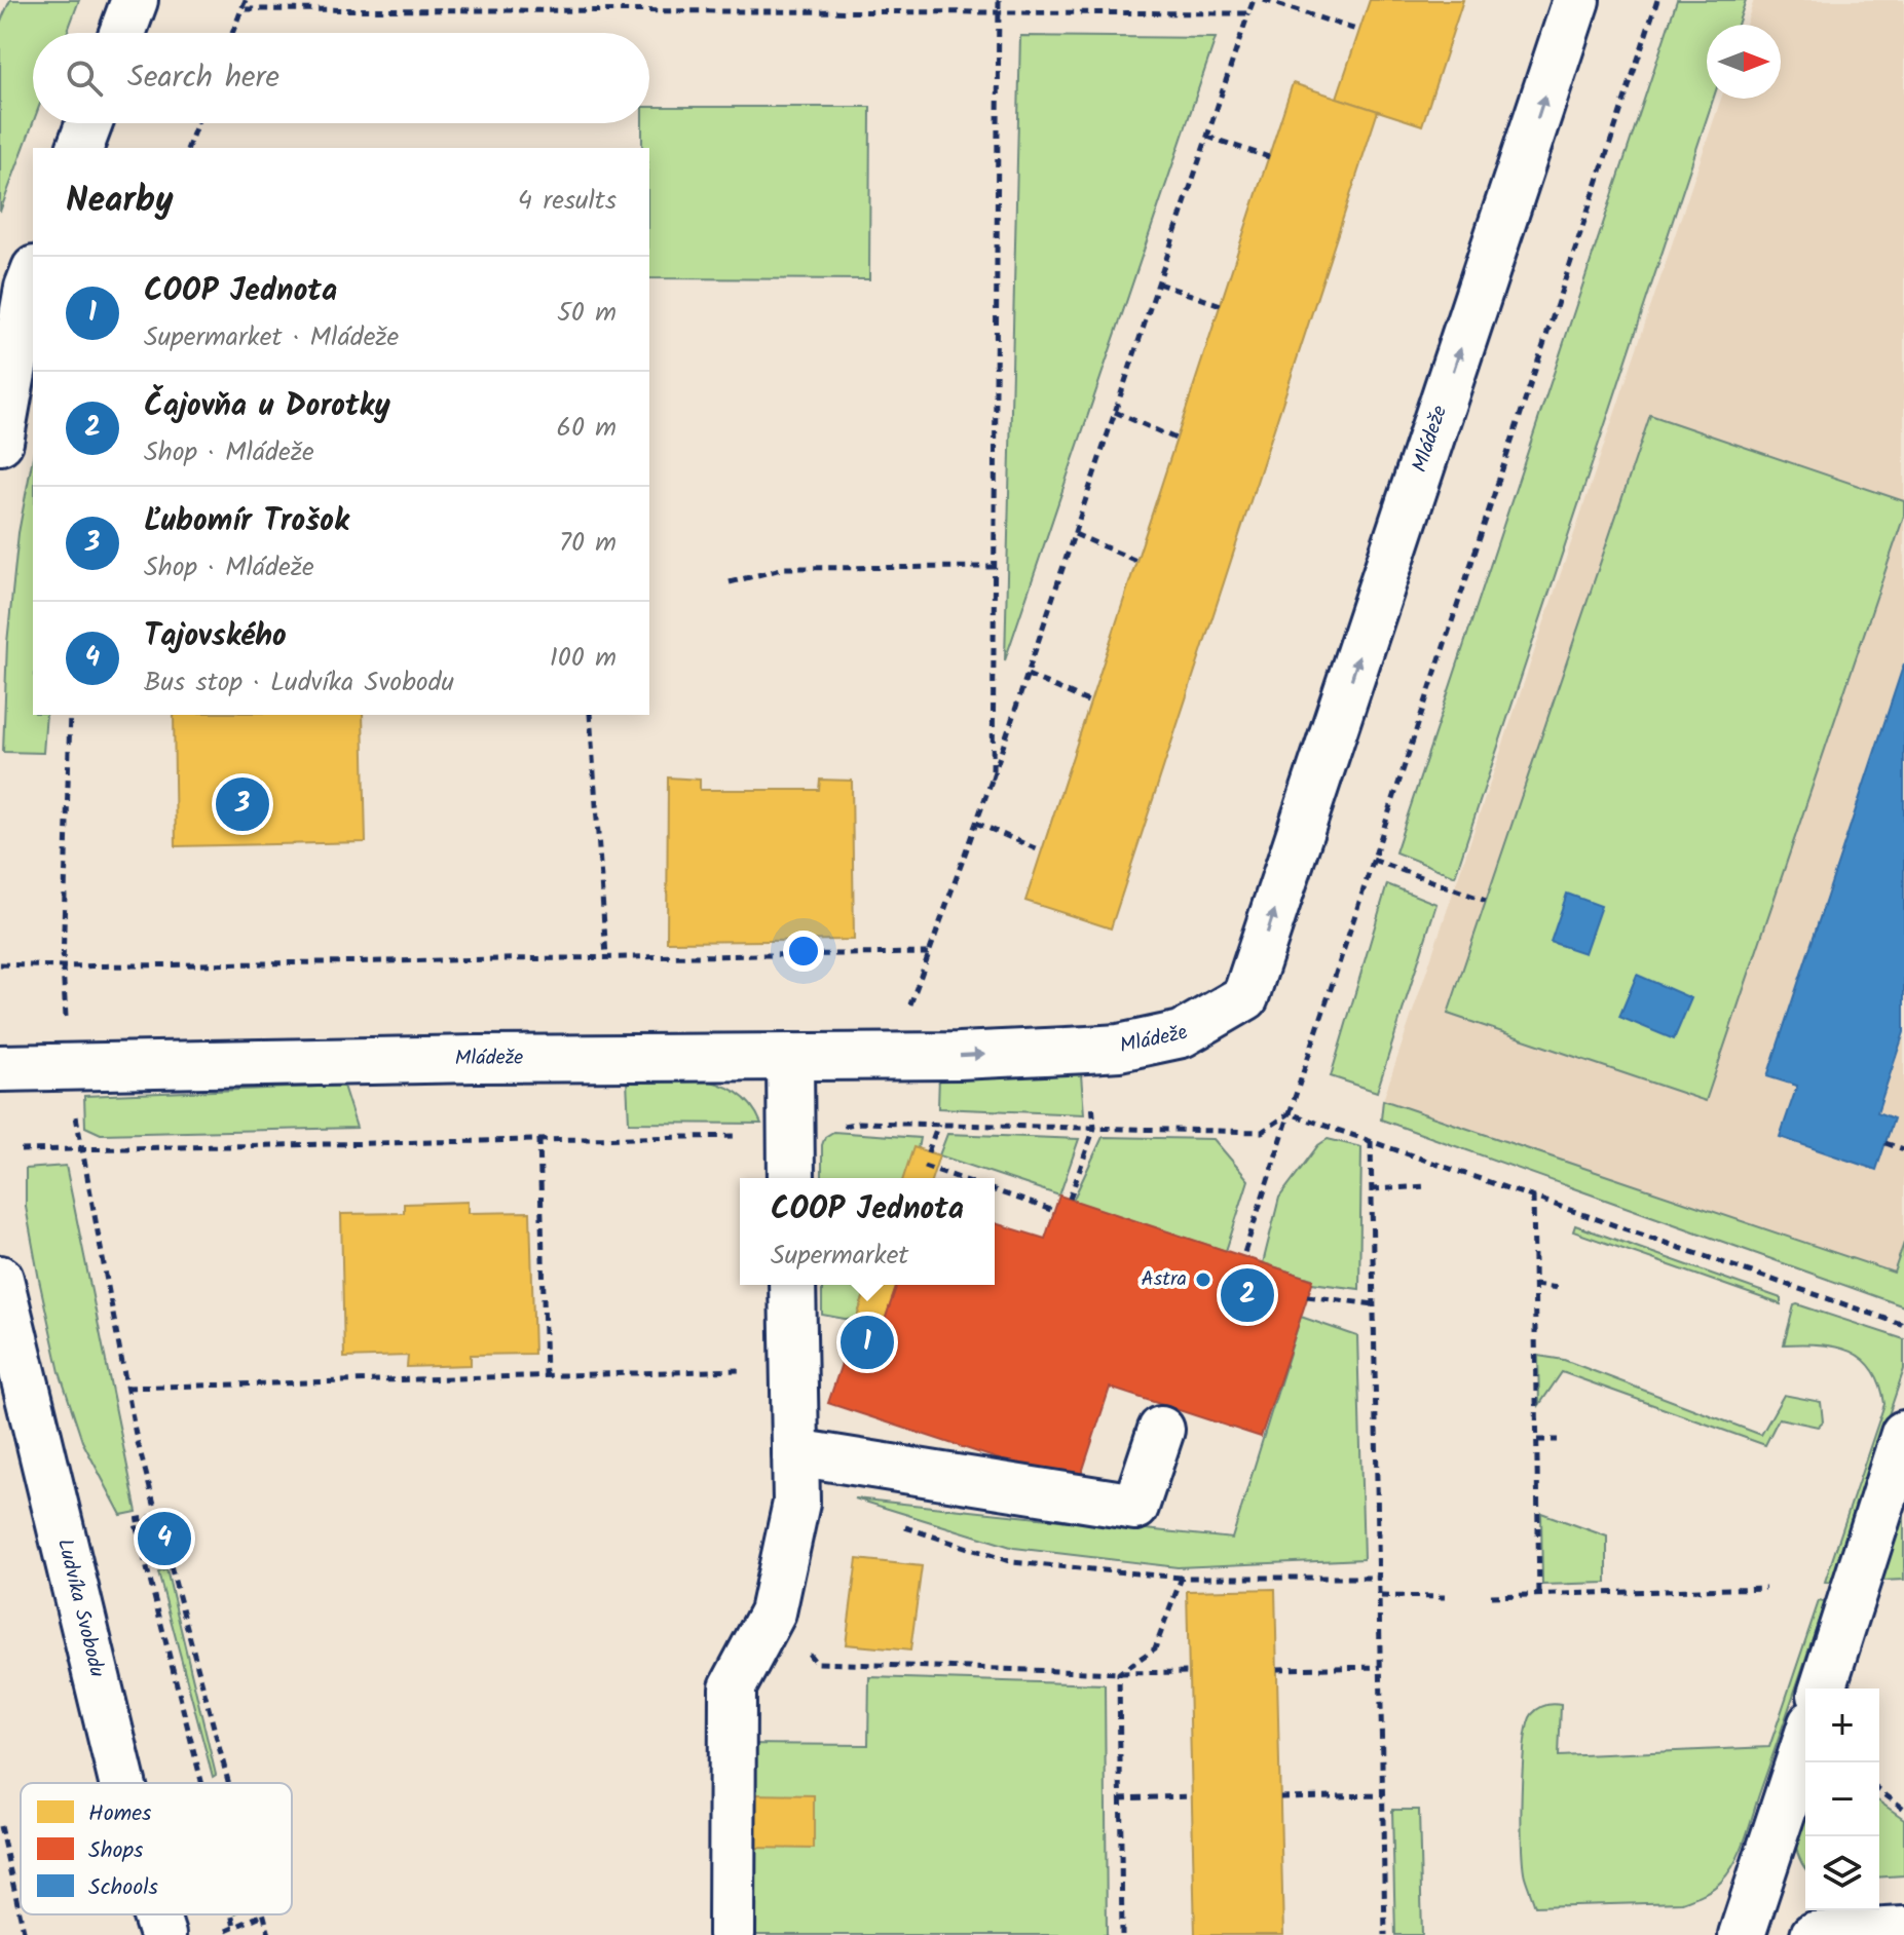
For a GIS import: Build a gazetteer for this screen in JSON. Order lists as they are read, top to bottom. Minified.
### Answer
{"streets":{"street":["Mládeže","Ludvíka Svobodu"]},"one_way":["Mládeže"],"places":["Astra"],"legend":["Homes","Shops","Schools"],"north":"right","page":{"search":"Search here","heading":["Nearby","4 results"],"list":[{"mark":"1","name":"COOP Jednota","note":"Supermarket · Mládeže","value":"50 m"},{"mark":"2","name":"Čajovňa u Dorotky","note":"Shop · Mládeže","value":"60 m"},{"mark":"3","name":"Ľubomír Trošok","note":"Shop · Mládeže","value":"70 m"},{"mark":"4","name":"Tajovského","note":"Bus stop · Ludvíka Svobodu","value":"100 m"}],"pins":["3","2","1","4"],"popup":["COOP Jednota","Supermarket"],"map_buttons":["+","−"]}}
